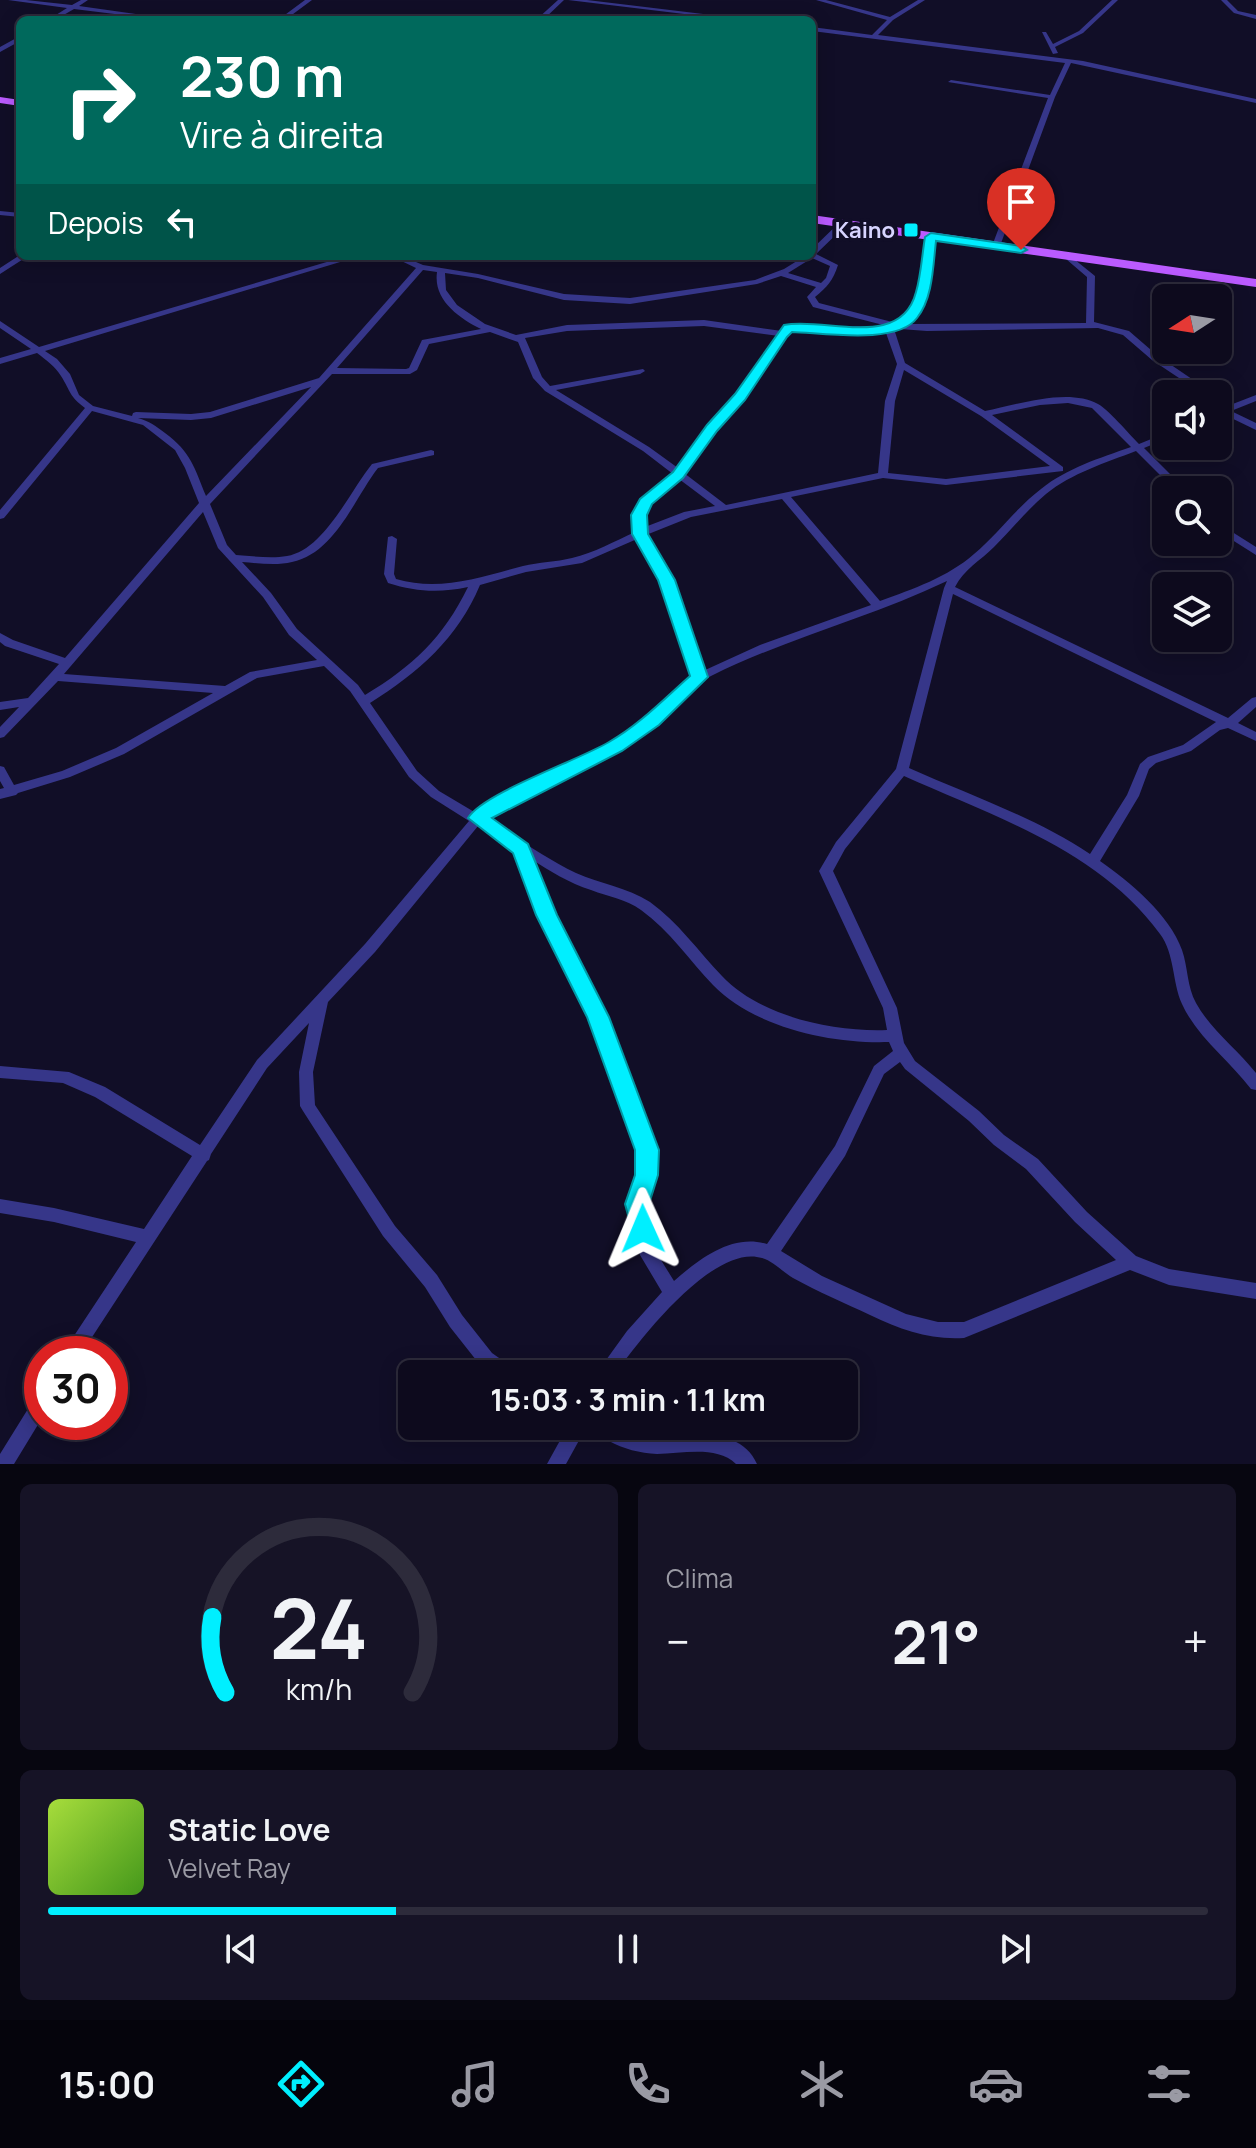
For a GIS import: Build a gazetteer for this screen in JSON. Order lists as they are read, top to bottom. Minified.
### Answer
{"places":{"transit":["Kaino"]},"north":"left","page":{"turn":["230 m","Vire à direita"],"then":"Depois","limit":"30","trip":"15:03 · 3 min · 1.1 km","tile":"Clima","heat":["−","21°","+"],"song":["Static Love","Velvet Ray"],"tabs":"15:00","gauge":["24","km/h"]}}
